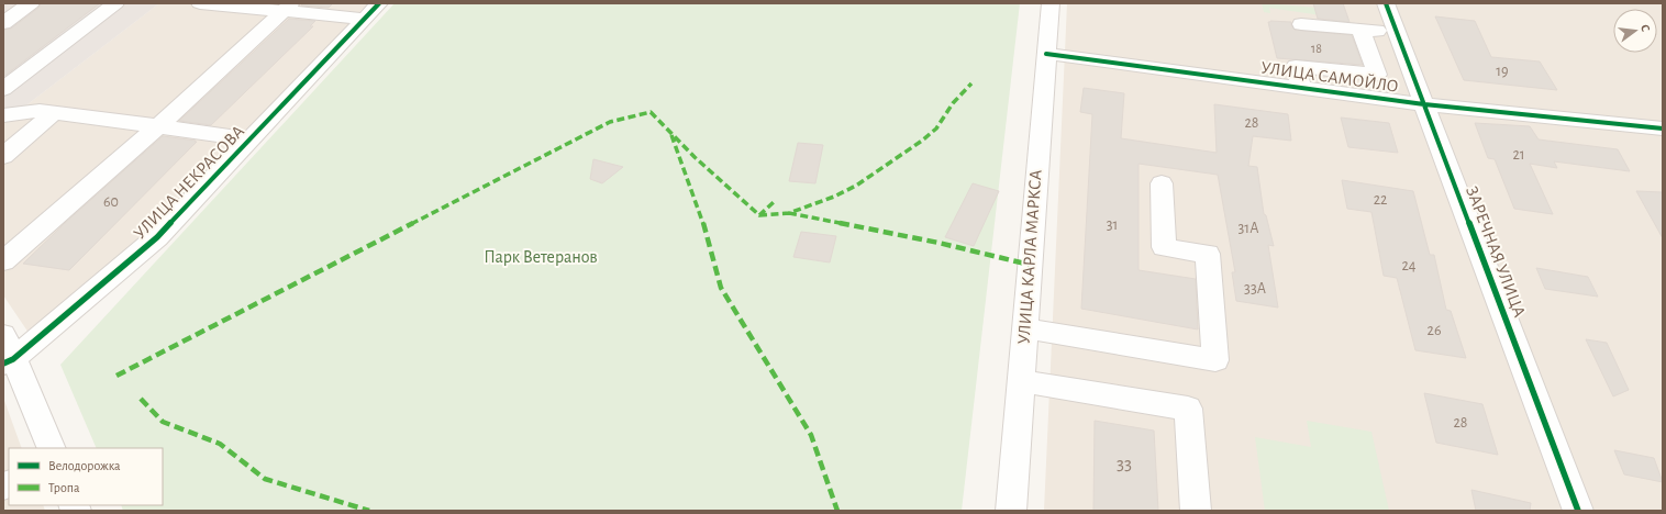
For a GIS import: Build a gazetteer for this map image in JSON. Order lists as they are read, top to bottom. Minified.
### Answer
{"streets":{"street":["УЛИЦА САМОЙЛО","УЛИЦА НЕКРАСОВА","ЗАРЕЧНАЯ УЛИЦА","УЛИЦА КАРЛА МАРКСА"]},"crossings":[["УЛИЦА САМОЙЛО","ЗАРЕЧНАЯ УЛИЦА"],["УЛИЦА САМОЙЛО","УЛИЦА КАРЛА МАРКСА"]],"parks":["Парк Ветеранов"],"house_numbers":["18","19","28","21","22","60","31","31А","24","33А","26","28","33"],"legend":["Велодорожка","Тропа"],"north":"right"}
